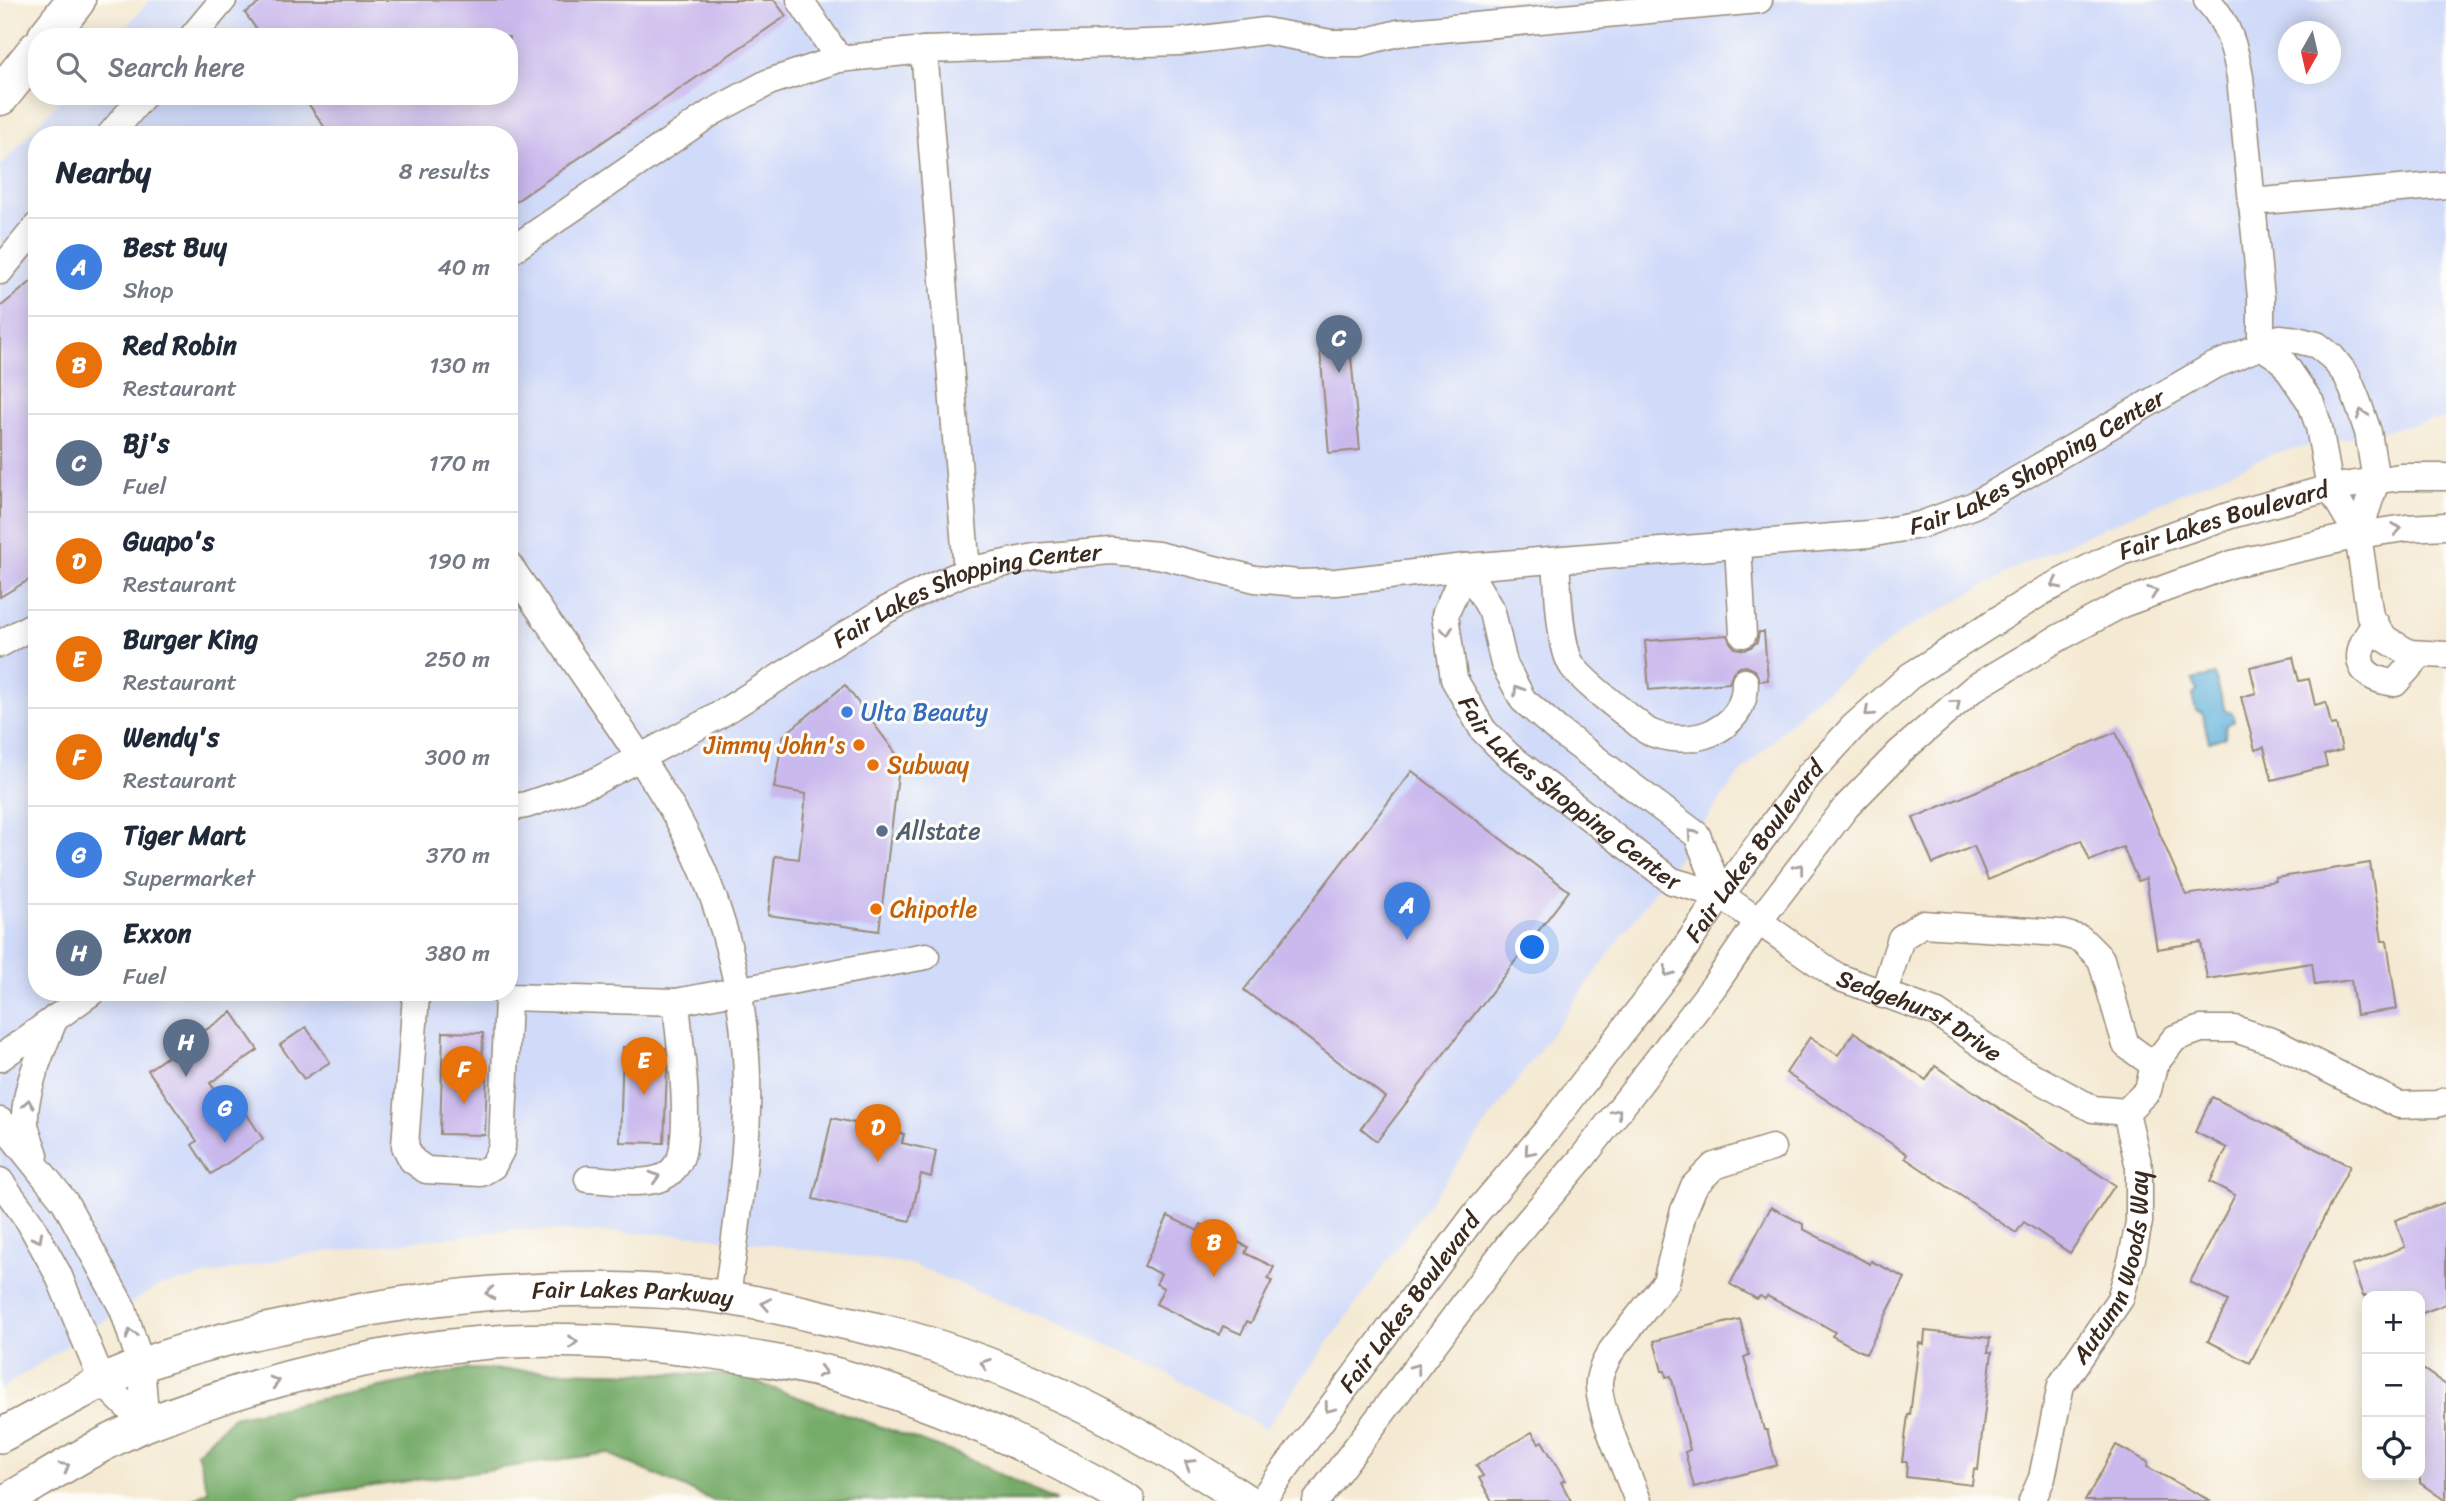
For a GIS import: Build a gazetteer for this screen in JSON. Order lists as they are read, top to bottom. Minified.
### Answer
{"streets":{"main road":["Fair Lakes Parkway"],"street":["Fair Lakes Shopping Center","Fair Lakes Boulevard","Sedgehurst Drive","Autumn Woods Way"]},"crossings":[["Fair Lakes Shopping Center","Fair Lakes Boulevard"],["Fair Lakes Shopping Center","Sedgehurst Drive"],["Fair Lakes Boulevard","Sedgehurst Drive"],["Sedgehurst Drive","Autumn Woods Way"]],"places":["Ulta Beauty","Jimmy John's","Subway","Allstate","Chipotle"],"north":"bottom","page":{"search":"Search here","heading":["Nearby","8 results"],"list":[{"mark":"A","name":"Best Buy","note":"Shop","value":"40 m"},{"mark":"B","name":"Red Robin","note":"Restaurant","value":"130 m"},{"mark":"C","name":"Bj's","note":"Fuel","value":"170 m"},{"mark":"D","name":"Guapo's","note":"Restaurant","value":"190 m"},{"mark":"E","name":"Burger King","note":"Restaurant","value":"250 m"},{"mark":"F","name":"Wendy's","note":"Restaurant","value":"300 m"},{"mark":"G","name":"Tiger Mart","note":"Supermarket","value":"370 m"},{"mark":"H","name":"Exxon","note":"Fuel","value":"380 m"}],"pins":["C","A","H","E","F","G","D","B"],"map_buttons":["+","−"]}}
